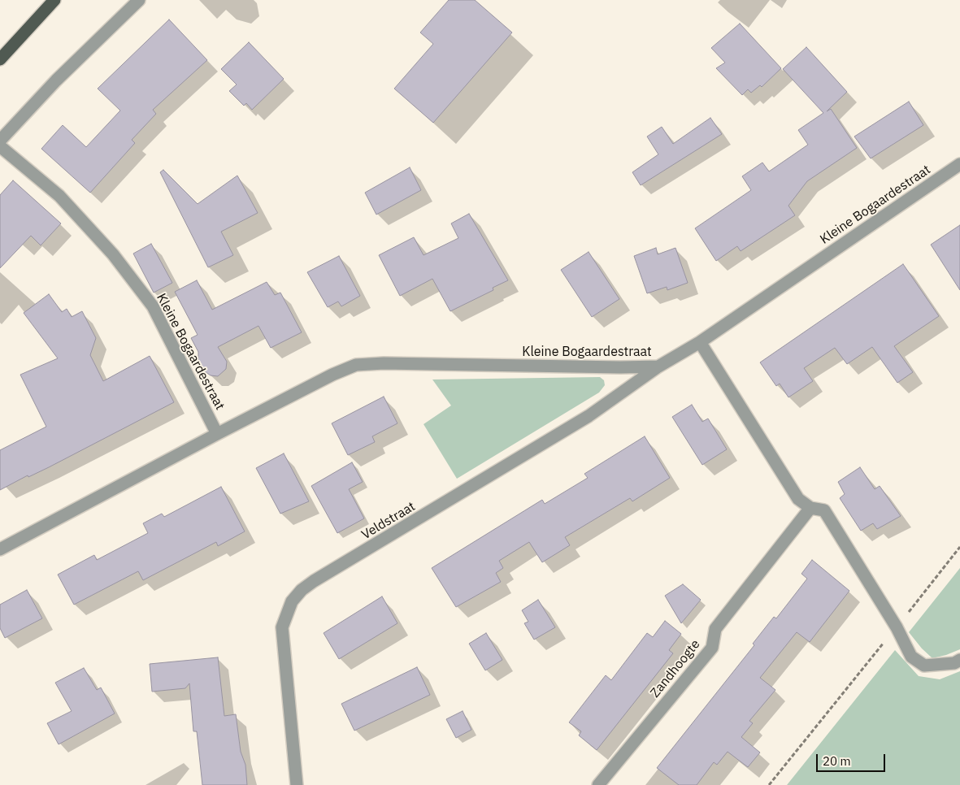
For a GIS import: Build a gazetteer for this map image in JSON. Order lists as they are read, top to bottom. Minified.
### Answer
{"streets":{"street":["Kleine Bogaardestraat","Veldstraat","Zandhoogte"]},"crossings":[["Kleine Bogaardestraat","Veldstraat"]],"scale_bar":"20 m"}
